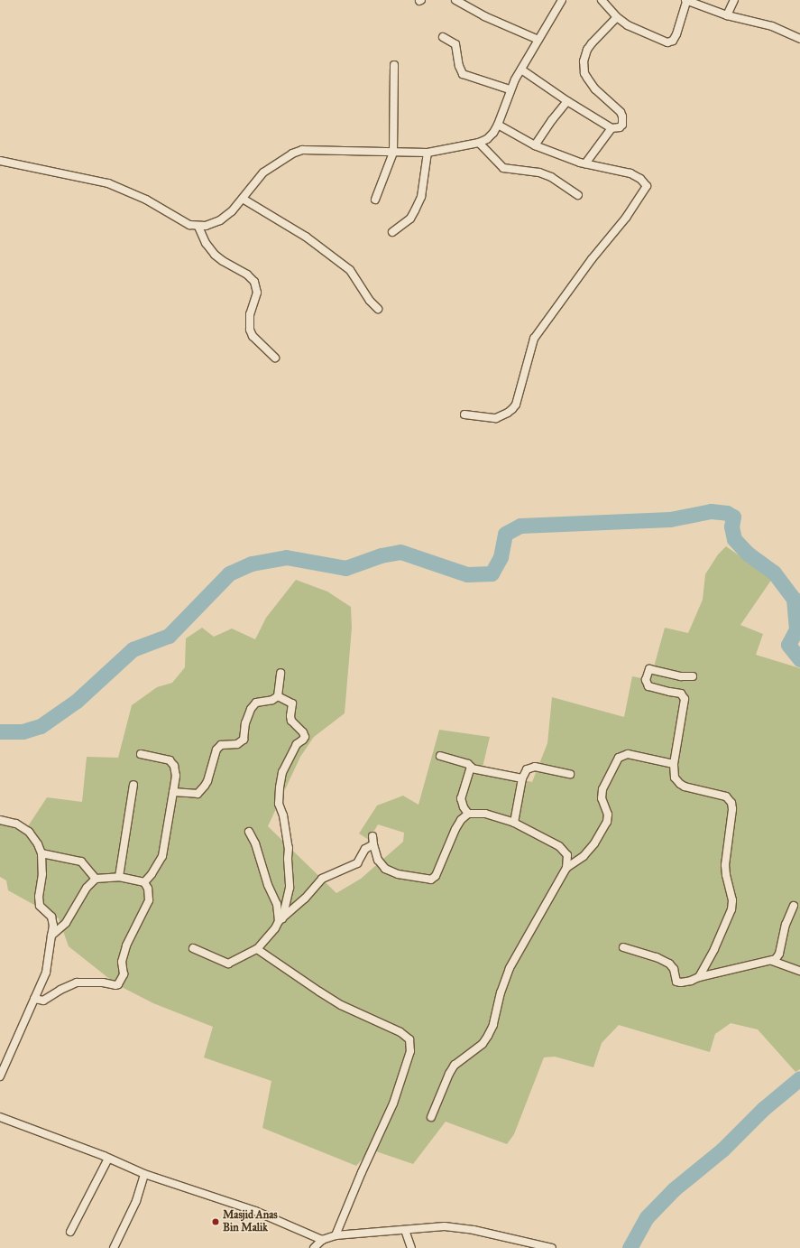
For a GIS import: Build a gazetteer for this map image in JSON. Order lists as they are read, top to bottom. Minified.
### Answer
{"places":["Masjid Anas Bin Malik"]}
